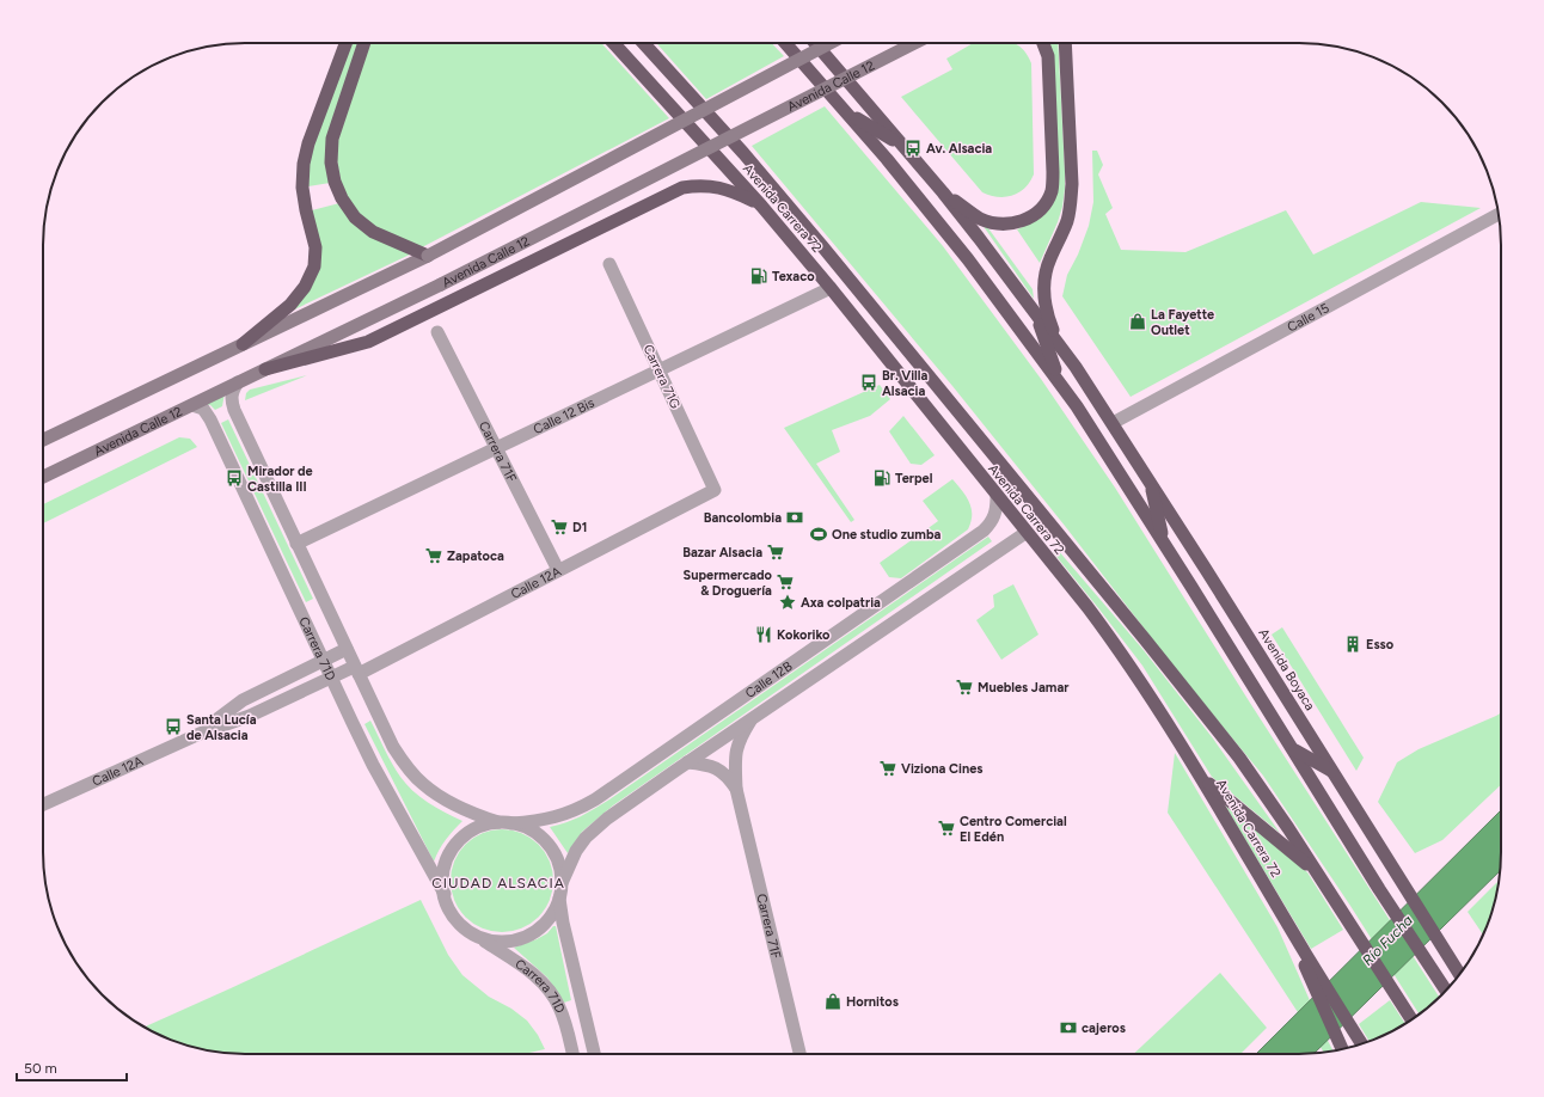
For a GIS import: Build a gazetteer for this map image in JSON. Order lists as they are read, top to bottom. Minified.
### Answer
{"streets":{"highway":["Avenida Carrera 72","Avenida Boyaca"],"main road":["Avenida Calle 12"],"street":["Calle 15","Carrera 71G","Calle 12 Bis","Carrera 71F","Calle 12A","Carrera 71D","Calle 12B"]},"crossings":[["Avenida Calle 12","Carrera 71D"],["Avenida Carrera 72","Calle 12 Bis"],["Avenida Carrera 72","Calle 12B"],["Carrera 71G","Calle 12 Bis"],["Carrera 71G","Calle 12A"],["Calle 12 Bis","Carrera 71F"],["Calle 12 Bis","Carrera 71D"],["Carrera 71F","Calle 12A"],["Carrera 71F","Calle 12B"],["Calle 12A","Carrera 71D"],["Carrera 71D","Calle 12B"]],"districts":["CIUDAD ALSACIA"],"water":["Río Fucha"],"places":{"bus stop":["Av. Alsacia","Br. Villa Alsacia","Mirador de Castilla III","Santa Lucía de Alsacia"],"fuel station":["Texaco","Terpel"],"shop":["La Fayette Outlet","Hornitos"],"bank":["Bancolombia","cajeros"],"supermarket":["D1","Bazar Alsacia","Zapatoca","Supermercado & Droguería","Muebles Jamar","Viziona Cines","Centro Comercial El Edén"],"sports":["One studio zumba"],"place":["Axa colpatria"],"restaurant":["Kokoriko"],"building":["Esso"]},"scale_bar":"50 m"}
